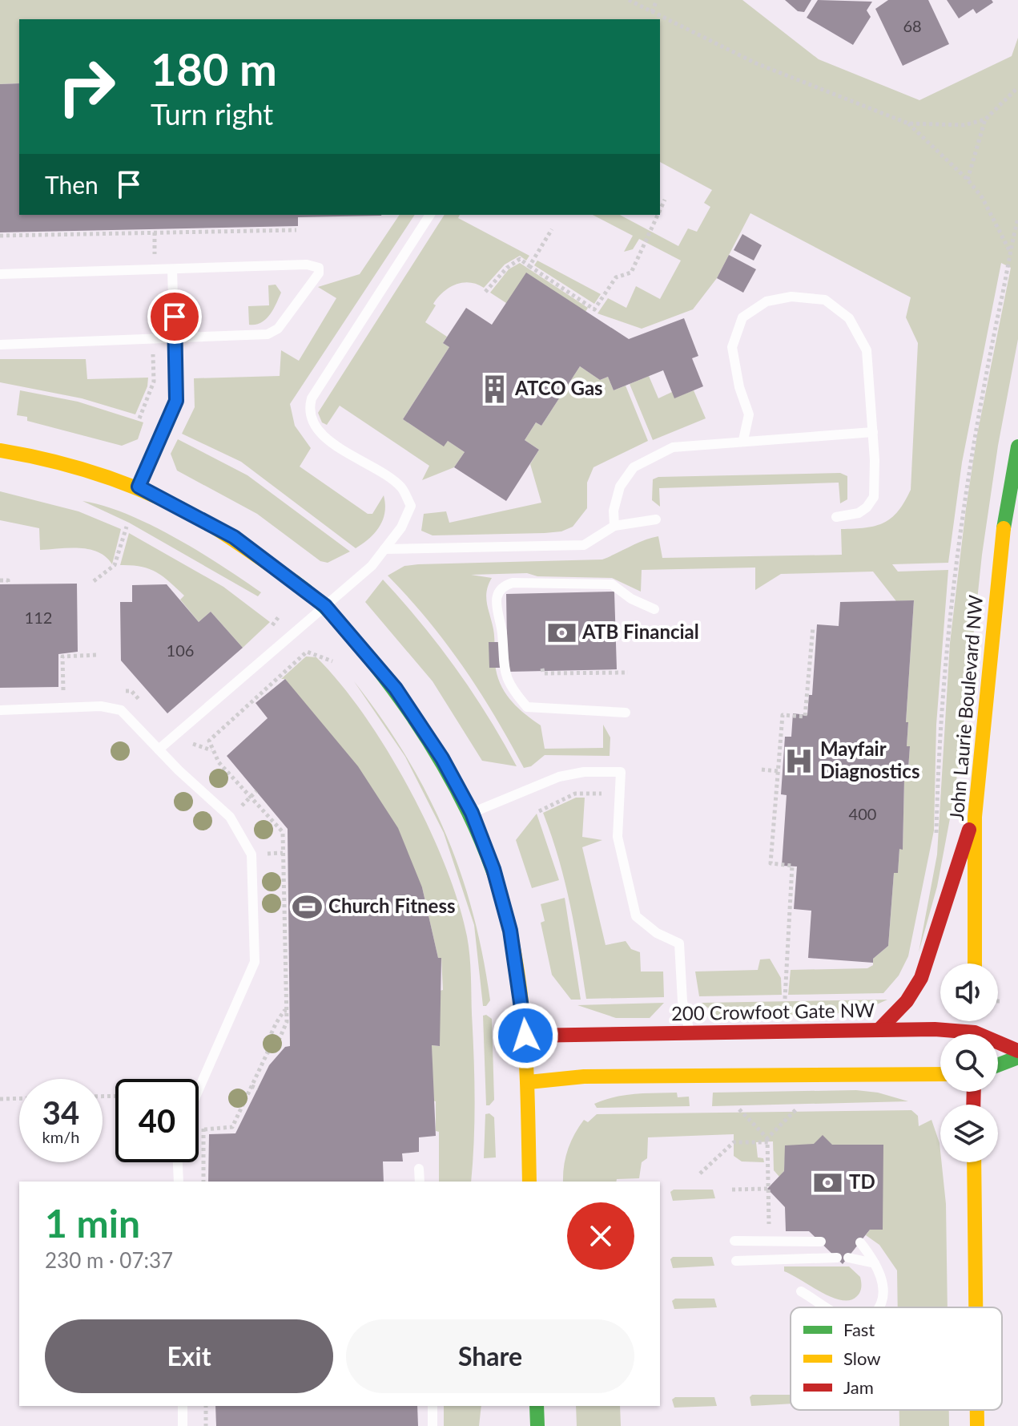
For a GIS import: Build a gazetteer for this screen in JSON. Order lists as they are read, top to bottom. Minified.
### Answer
{"streets":{"street":["John Laurie Boulevard NW","200 Crowfoot Gate NW"]},"places":{"building":["ATCO Gas"],"bank":["ATB Financial","TD"],"hospital":["Mayfair Diagnostics"],"sports":["Church Fitness"]},"house_numbers":["68","112","106","400"],"legend":["Fast","Slow","Jam"],"page":{"turn":["180 m","Turn right"],"then":"Then","speed":"34 km/h","limit":"40","heading":["1 min","230 m · 07:37"],"buttons":["Exit","Share"]}}
